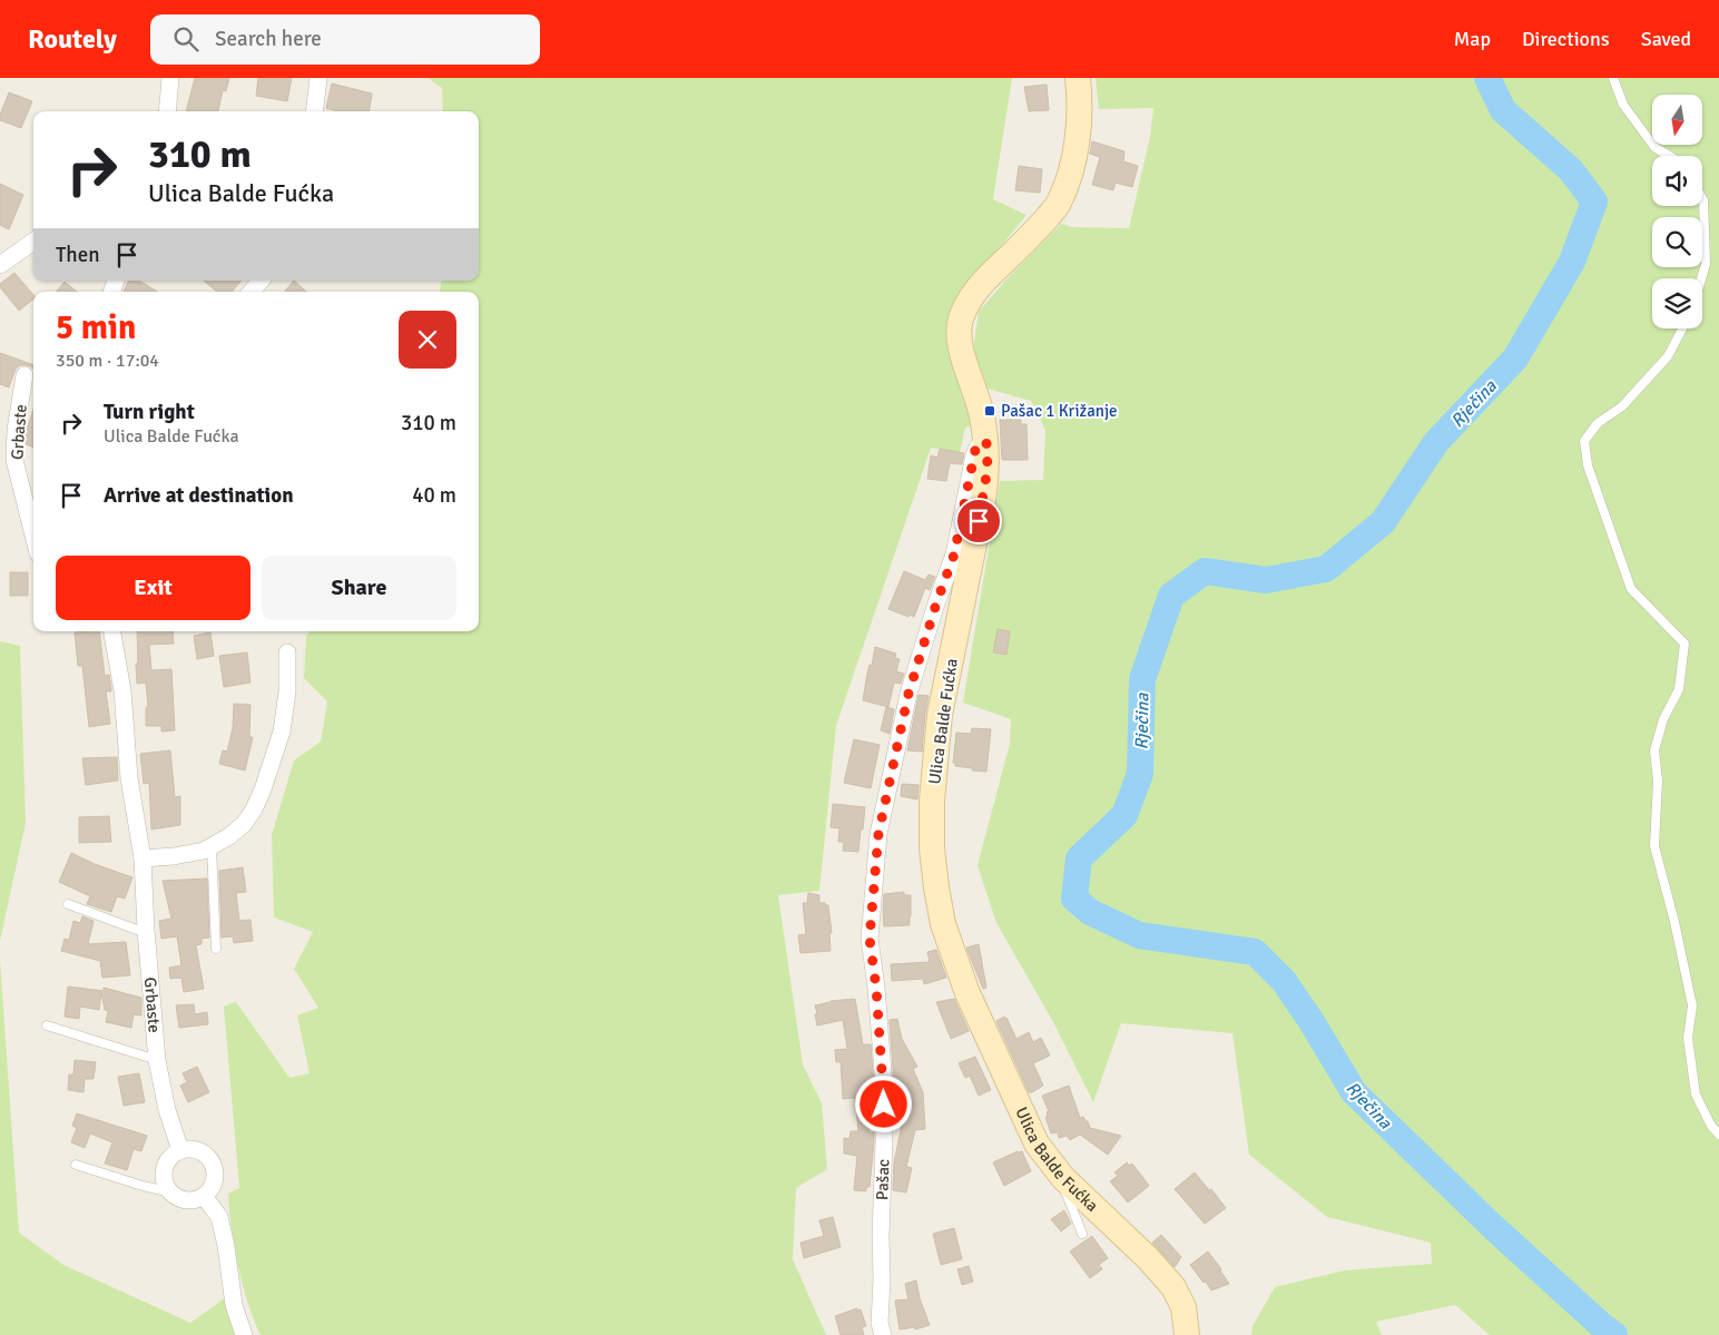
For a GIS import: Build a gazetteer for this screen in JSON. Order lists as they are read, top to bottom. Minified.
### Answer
{"streets":{"main road":["Ulica Balde Fućka"],"street":["Grbaste","Pašac"]},"crossings":[["Ulica Balde Fućka","Pašac"]],"water":["Rječina"],"places":{"transit":["Pašac 1 Križanje"]},"north":"bottom","page":{"header":"Routely","search":"Search here","nav":["Map","Directions","Saved"],"turn":["310 m","Ulica Balde Fućka"],"then":"Then","heading":["5 min","350 m · 17:04"],"list":[{"name":"Turn right","note":"Ulica Balde Fućka","value":"310 m"},{"name":"Arrive at destination","value":"40 m"}],"buttons":["Exit","Share"]}}
